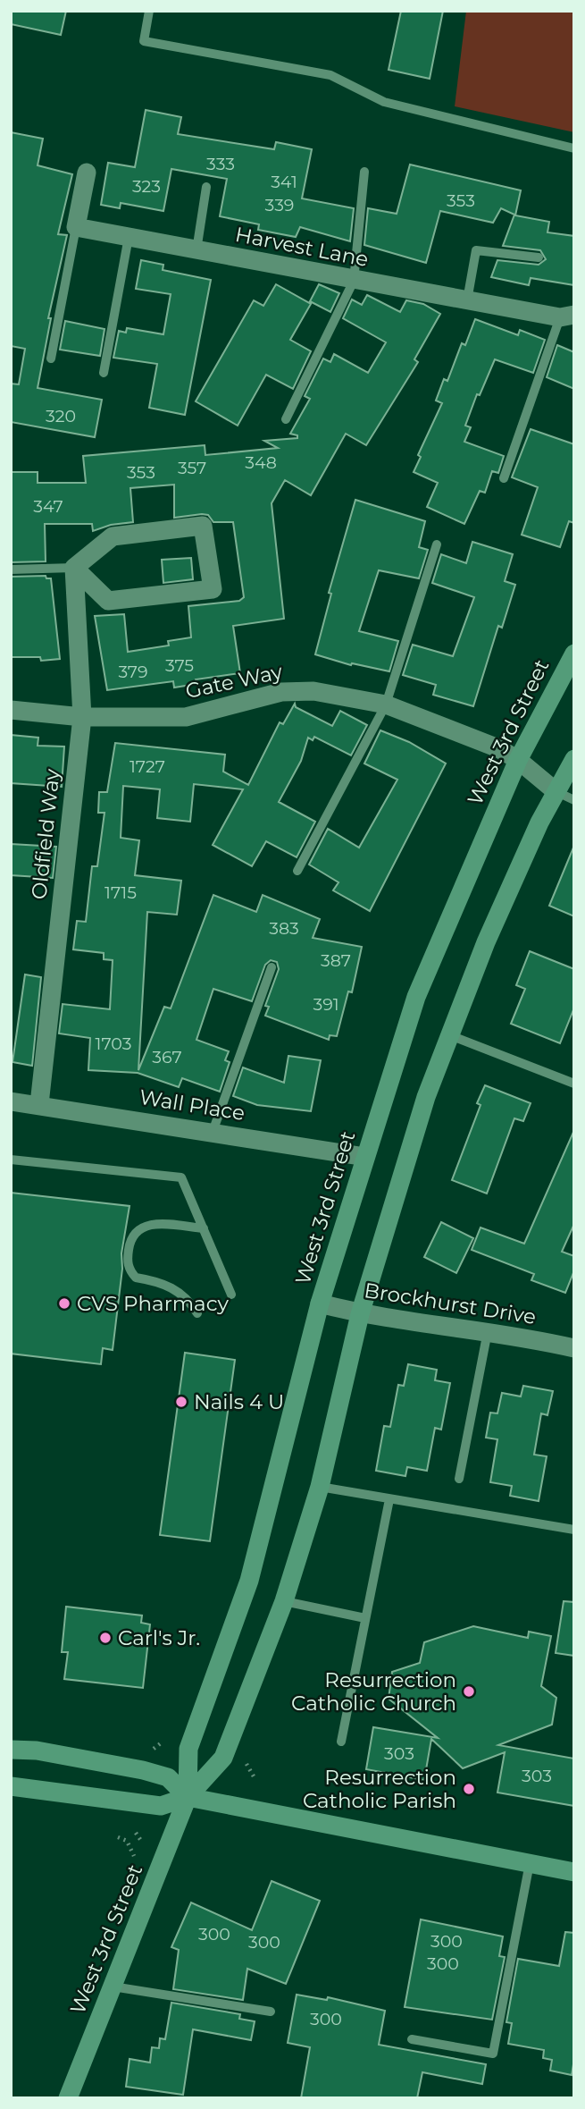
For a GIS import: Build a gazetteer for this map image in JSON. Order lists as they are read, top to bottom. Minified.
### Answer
{"streets":{"main road":["West 3rd Street"],"street":["Harvest Lane","Gate Way","Oldfield Way","Wall Place","Brockhurst Drive"]},"crossings":[["Gate Way","West 3rd Street"],["Gate Way","Oldfield Way"],["West 3rd Street","Wall Place"],["West 3rd Street","Brockhurst Drive"],["Oldfield Way","Wall Place"]],"places":["CVS Pharmacy","Nails 4 U","Carl's Jr.","Resurrection Catholic Church","Resurrection Catholic Parish"],"house_numbers":["333","341","323","353","339","320","348","357","353","347","375","379","1727","1715","383","387","391","1703","367","303","303","300","300","300","300","300"]}
